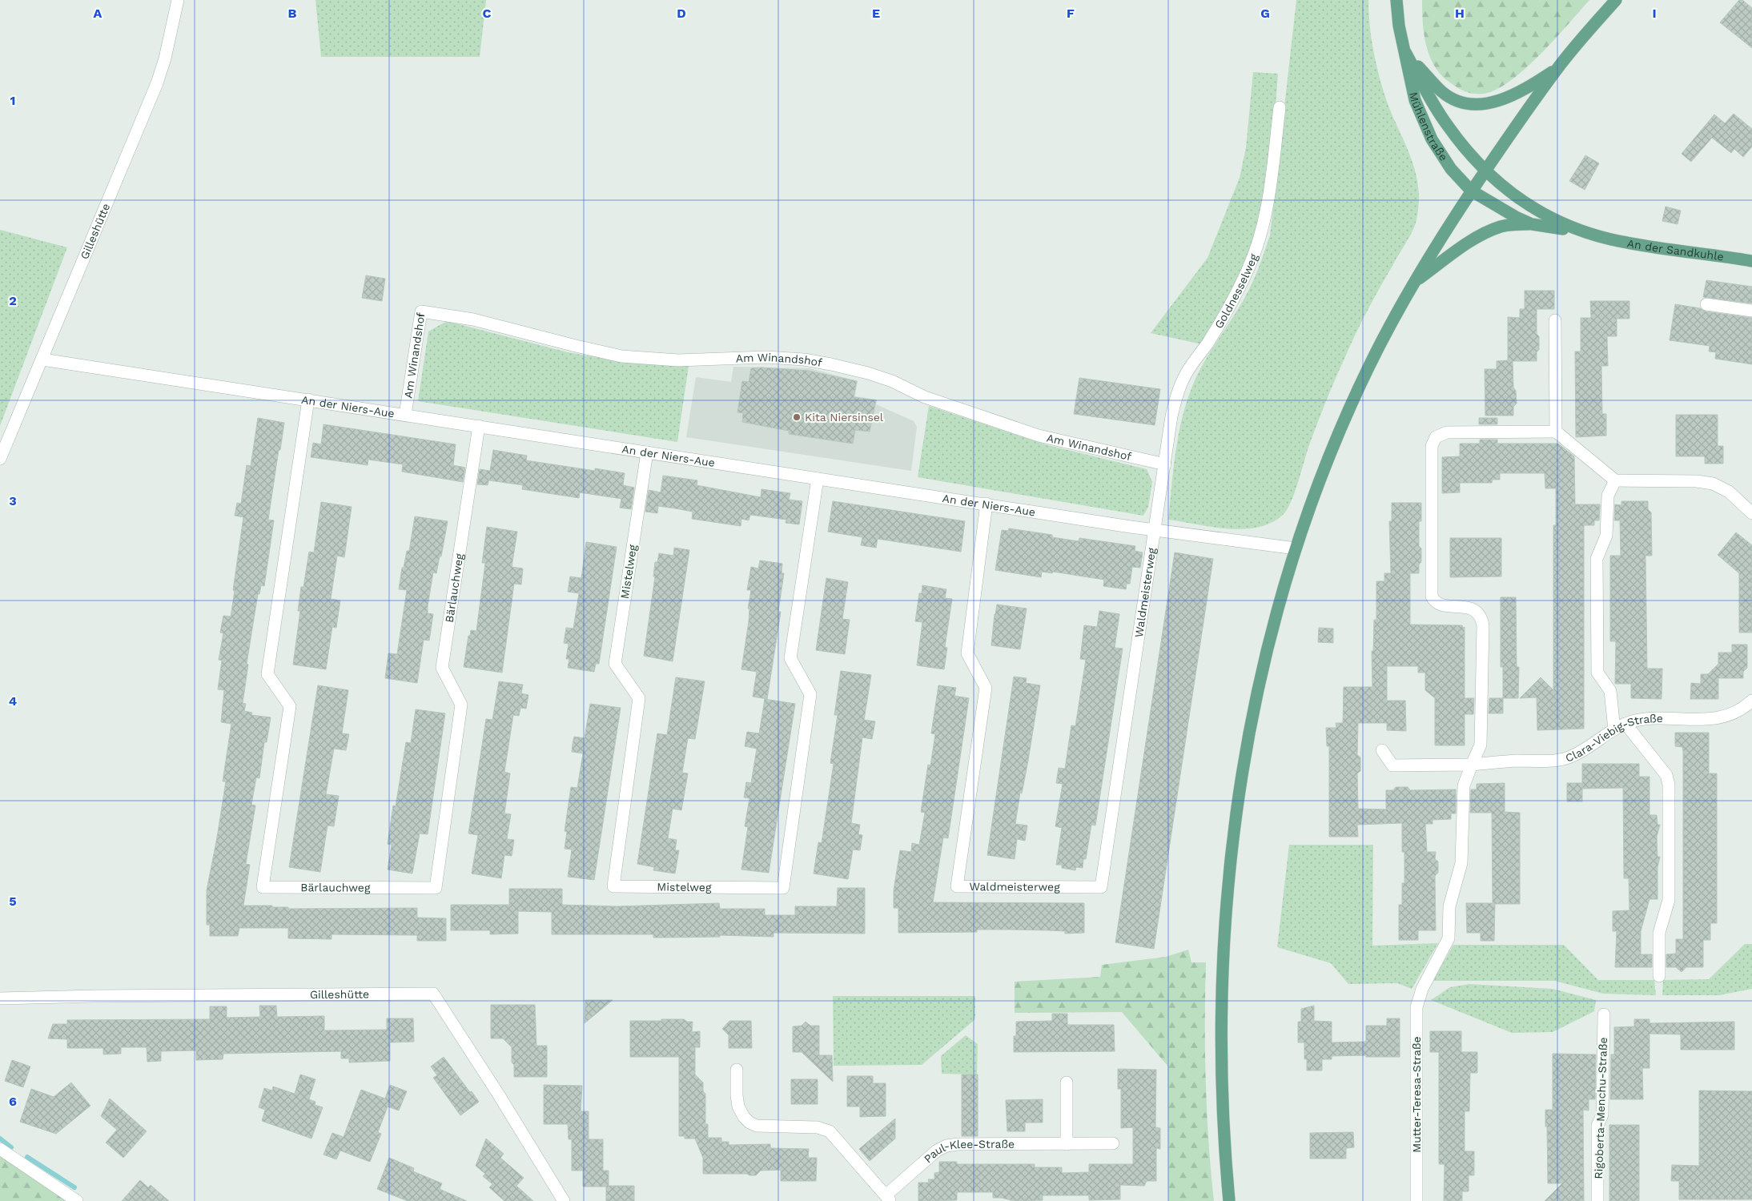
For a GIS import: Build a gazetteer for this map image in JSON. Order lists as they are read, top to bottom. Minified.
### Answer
{"streets":{"main road":["Mühlenstraße","An der Sandkuhle"],"street":["Gilleshütte","Goldnesselweg","Am Winandshof","An der Niers-Aue","Mistelweg","Bärlauchweg","Waldmeisterweg","Clara-Viebig-Straße","Mutter-Teresa-Straße","Rigoberta-Menchu-Straße","Paul-Klee-Straße"]},"crossings":[["Mühlenstraße","An der Sandkuhle"],["Gilleshütte","An der Niers-Aue"],["Goldnesselweg","Am Winandshof"],["Am Winandshof","An der Niers-Aue"],["An der Niers-Aue","Mistelweg"],["An der Niers-Aue","Bärlauchweg"],["An der Niers-Aue","Waldmeisterweg"],["Clara-Viebig-Straße","Mutter-Teresa-Straße"]],"places":["Kita Niersinsel"],"grid":{"columns":["A","B","C","D","E","F","G","H","I"],"rows":["1","2","3","4","5","6"]}}
